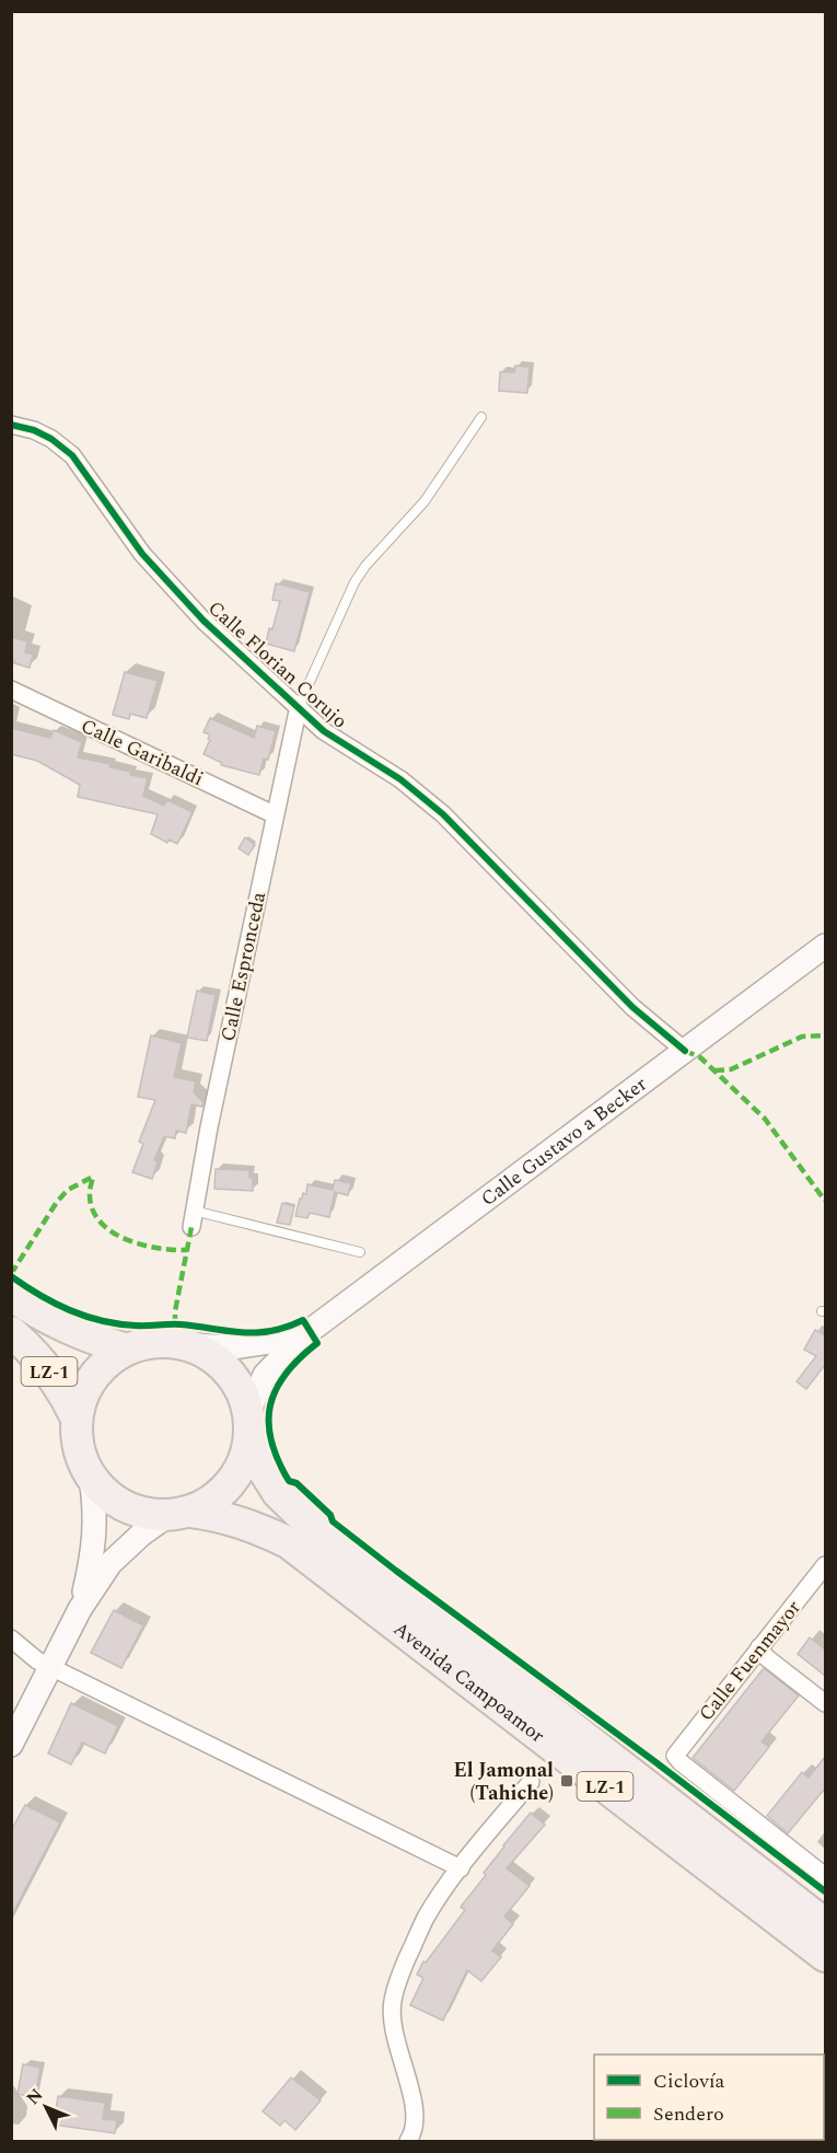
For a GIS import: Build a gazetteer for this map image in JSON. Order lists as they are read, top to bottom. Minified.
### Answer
{"streets":{"highway":["LZ-1","Avenida Campoamor"],"street":["Calle Florian Corujo","Calle Garibaldi","Calle Espronceda","Calle Gustavo a Becker","Calle Fuenmayor"]},"crossings":[["Calle Florian Corujo","Calle Espronceda"],["Calle Florian Corujo","Calle Gustavo a Becker"],["Calle Garibaldi","Calle Espronceda"],["Calle Gustavo a Becker","LZ-1"],["Calle Gustavo a Becker","Avenida Campoamor"],["LZ-1","Avenida Campoamor"]],"places":{"transit":["El Jamonal (Tahiche)"]},"legend":["Ciclovía","Sendero"],"north":"top left"}
